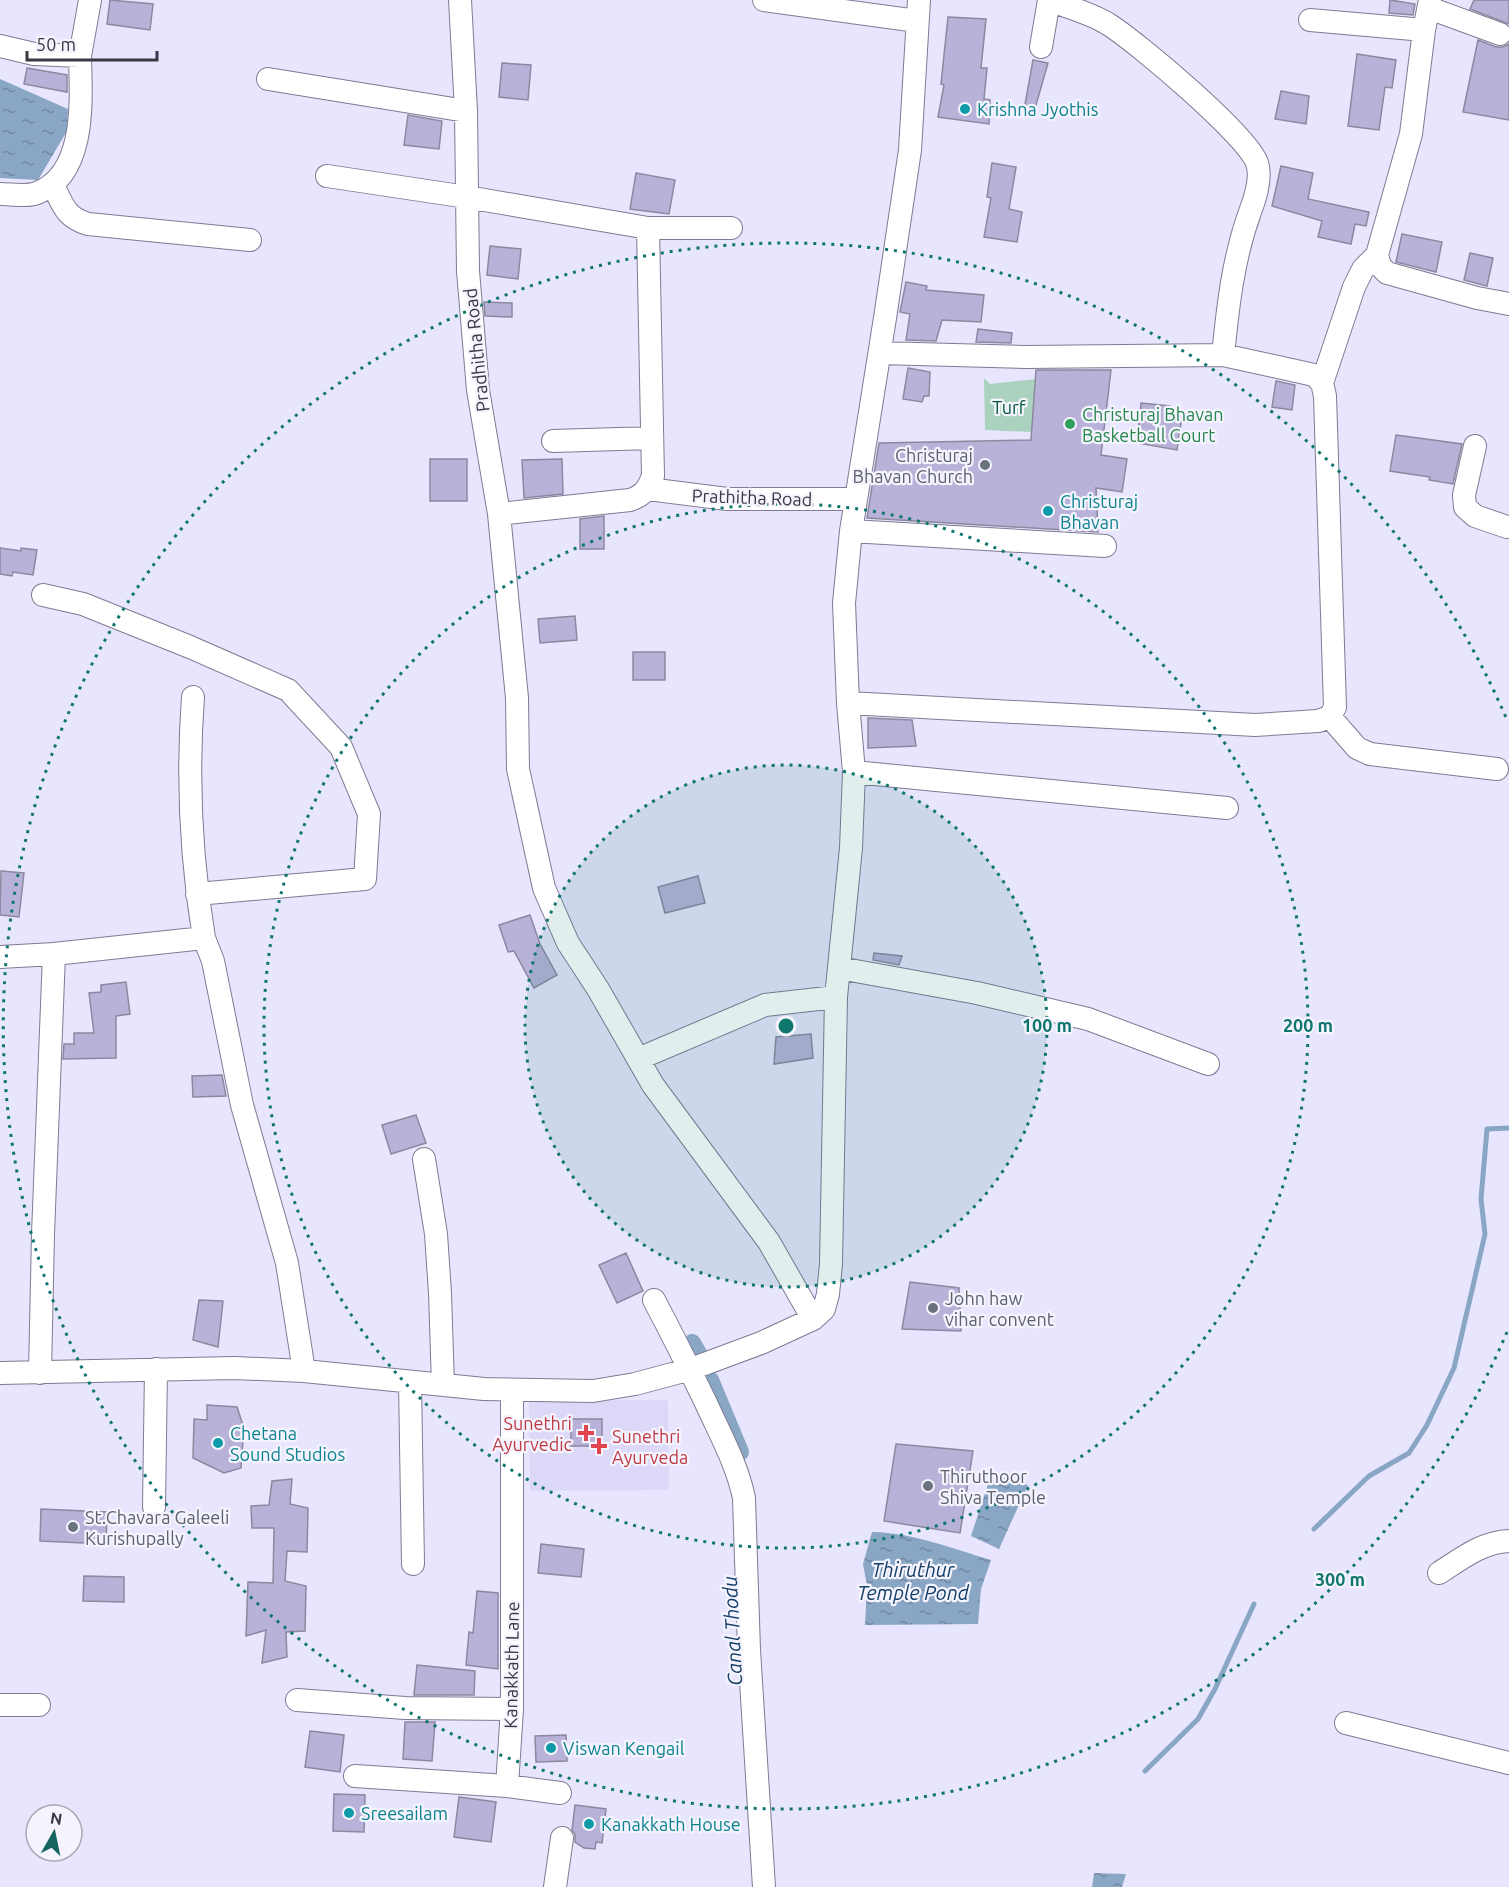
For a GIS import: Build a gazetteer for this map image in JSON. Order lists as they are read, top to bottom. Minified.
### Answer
{"streets":{"street":["Pradhitha Road","Prathitha Road","Kanakkath Lane"]},"water":["Thiruthur Temple Pond","Canal Thodu"],"parks":["Turf"],"places":{"other":["Krishna Jyothis","Christuraj Bhavan Basketball Court","Christuraj Bhavan Church","Christuraj Bhavan","John haw vihar convent","Chetana Sound Studios","Thiruthoor Shiva Temple","St.Chavara Galeeli Kurishupally","Viswan Kengail","Sreesailam","Kanakkath House"],"health":["Sunethri Ayurvedic","Sunethri Ayurveda"]},"scale_bar":"50 m","north":"top","rings":["100 m","200 m","300 m"]}
